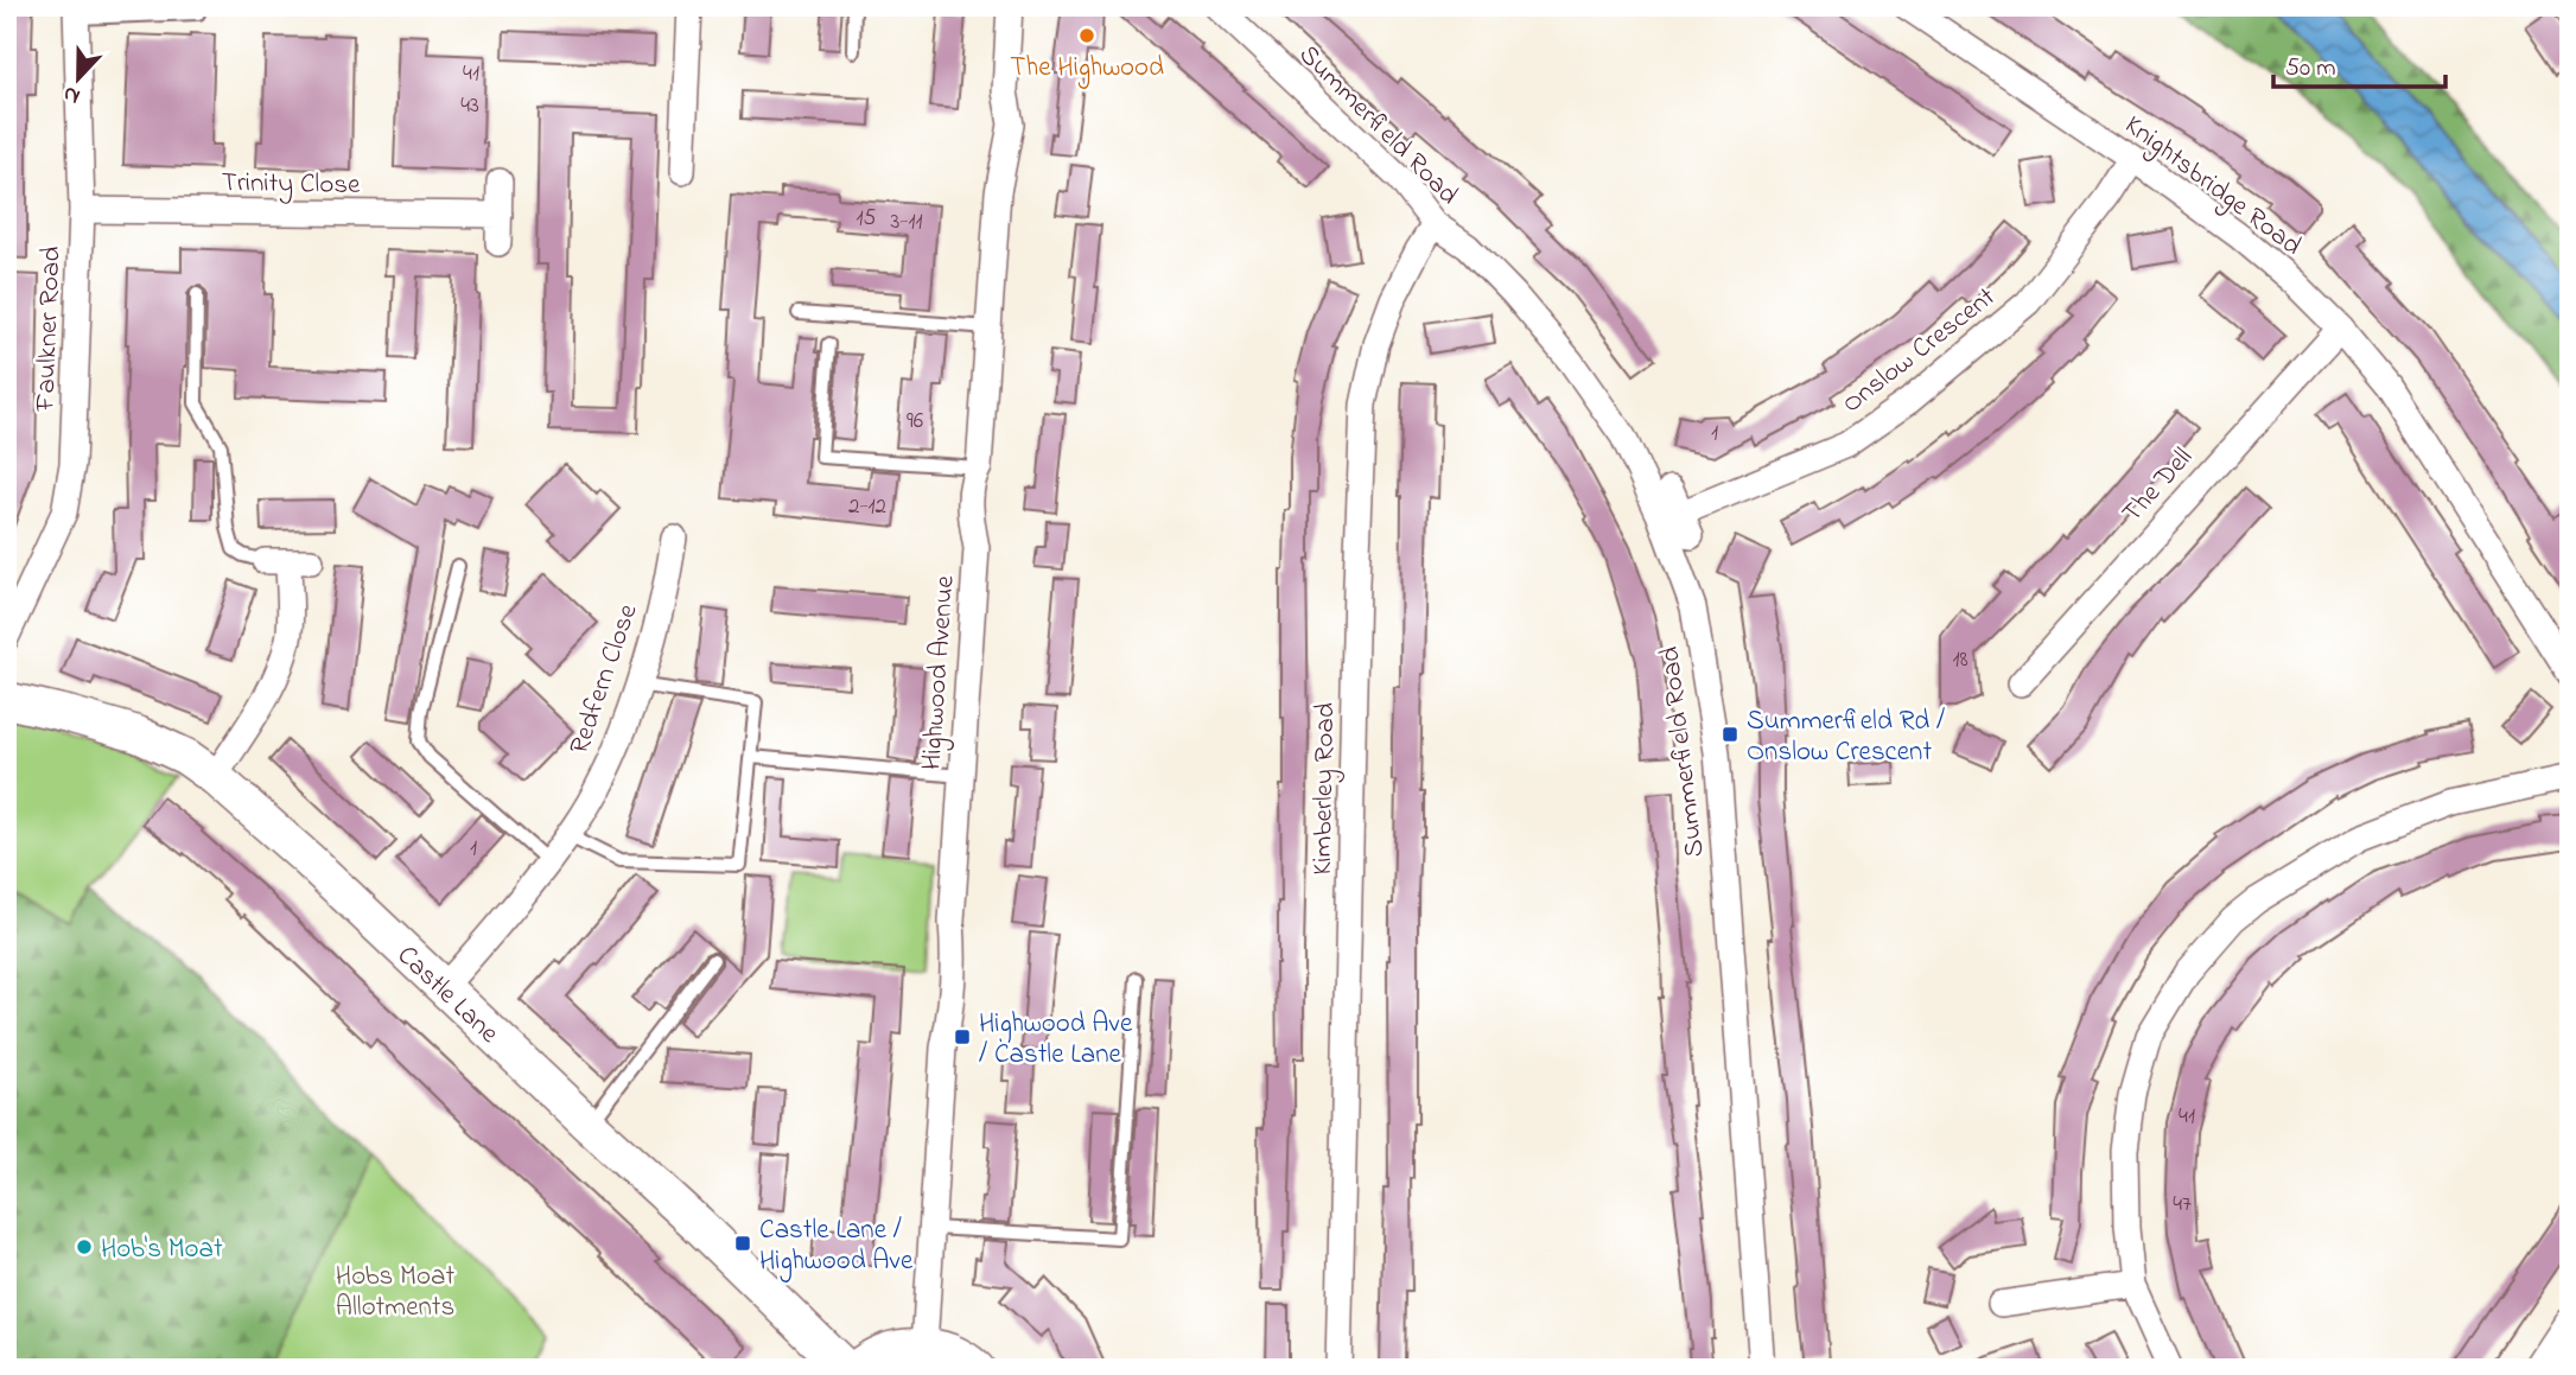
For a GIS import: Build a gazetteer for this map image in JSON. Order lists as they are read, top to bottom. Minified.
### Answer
{"streets":{"street":["Summerfield Road","Trinity Close","Knightsbridge Road","Faulkner Road","Onslow Crescent","The Dell","Highwood Avenue","Redfern Close","Kimberley Road","Castle Lane"]},"crossings":[["Summerfield Road","Kimberley Road"],["Trinity Close","Faulkner Road"],["Knightsbridge Road","Onslow Crescent"],["Knightsbridge Road","The Dell"],["Redfern Close","Castle Lane"]],"parks":["Hobs Moat Allotments"],"places":{"other":["The Highwood","Hob's Moat"],"transit":["Summerfield Rd / Onslow Crescent","Highwood Ave / Castle Lane","Castle Lane / Highwood Ave"]},"house_numbers":["41","43","15","3-11","96","1","2-12","18","1","41","47"],"scale_bar":"50 m","north":"bottom"}
